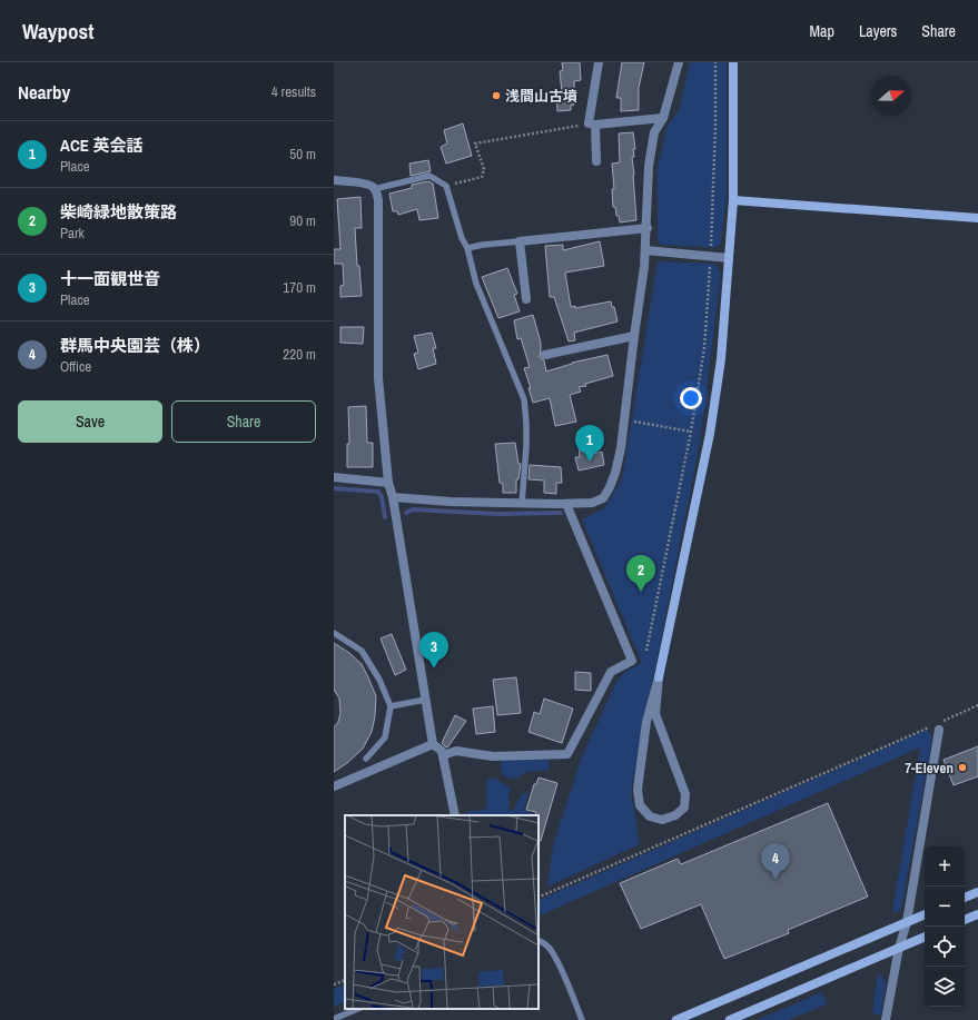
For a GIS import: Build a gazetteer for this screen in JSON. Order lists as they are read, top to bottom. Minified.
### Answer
{"places":["浅間山古墳","7-Eleven"],"north":"right","page":{"header":"Waypost","nav":["Map","Layers","Share"],"heading":["Nearby","4 results"],"list":[{"mark":"1","name":"ACE 英会話","note":"Place","value":"50 m"},{"mark":"2","name":"柴崎緑地散策路","note":"Park","value":"90 m"},{"mark":"3","name":"十一面観世音","note":"Place","value":"170 m"},{"mark":"4","name":"群馬中央園芸（株）","note":"Office","value":"220 m"}],"buttons":["Save","Share"],"pins":["1","2","3","4"],"map_buttons":["+","−"]}}
